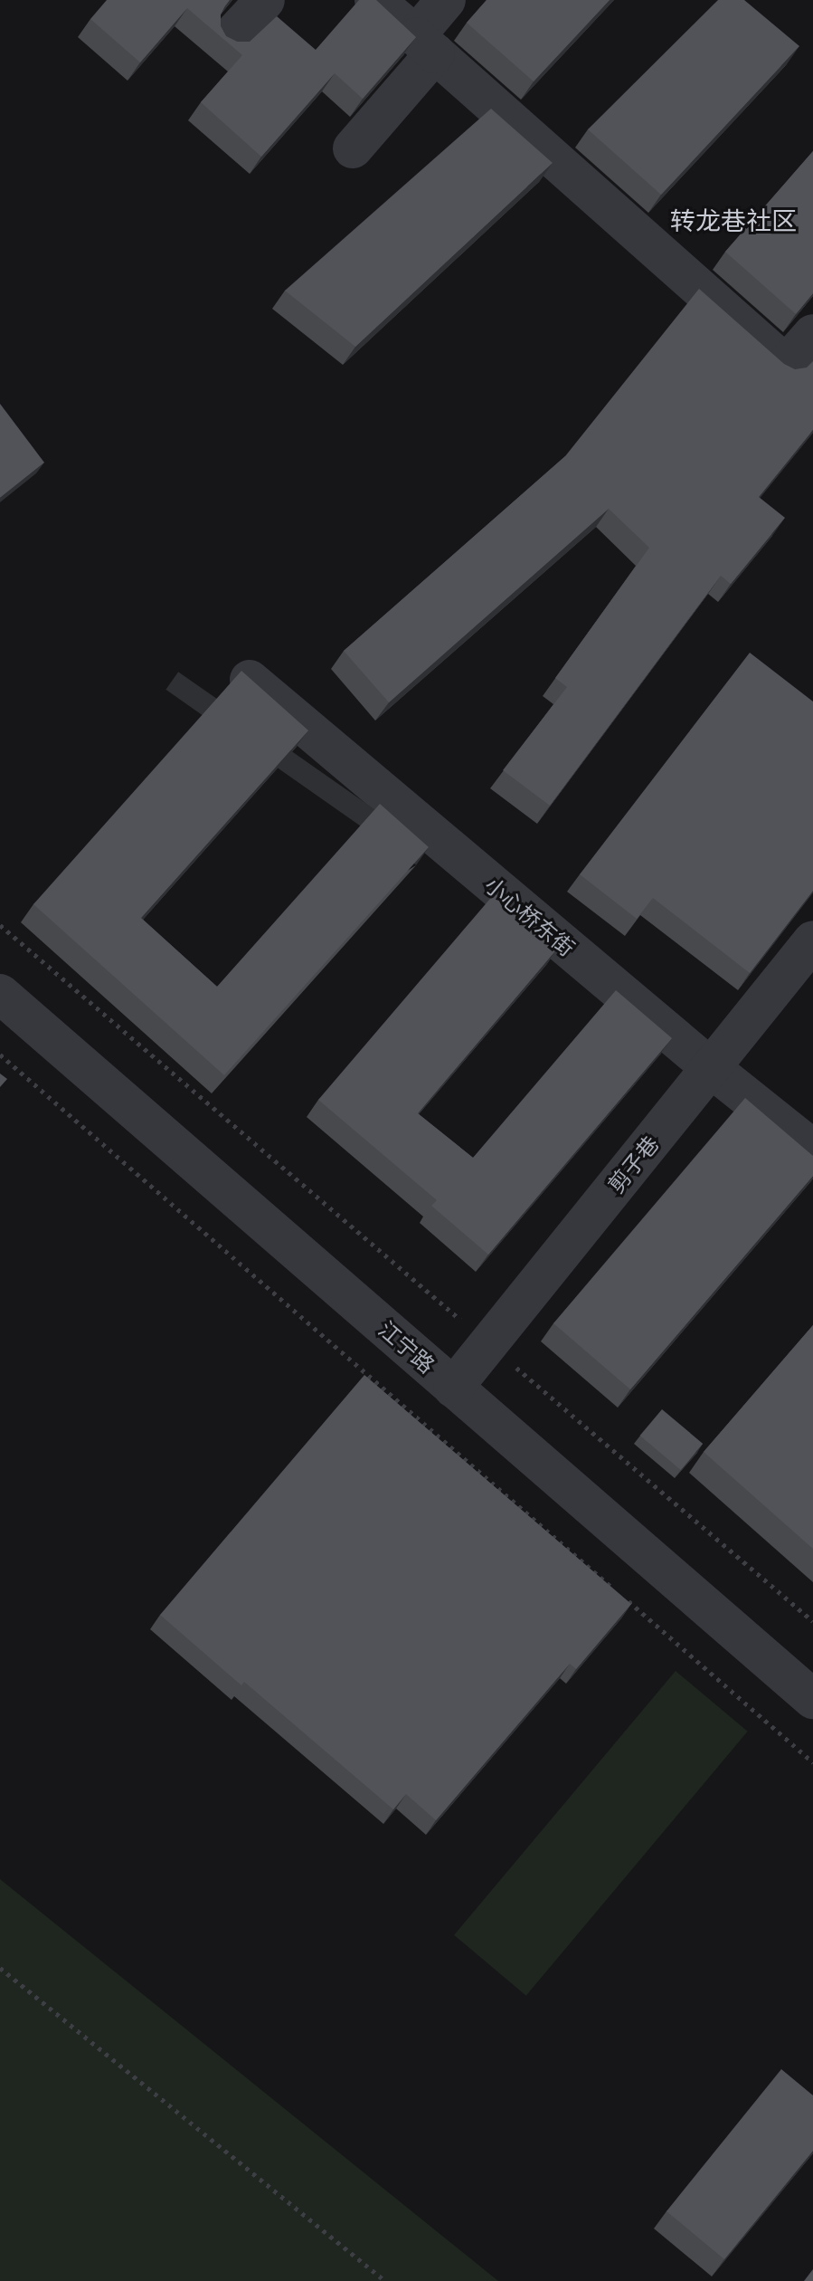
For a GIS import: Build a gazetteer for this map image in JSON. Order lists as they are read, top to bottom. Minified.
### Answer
{"streets":{"street":["小心桥东街","剪子巷","江宁路"]},"crossings":[["小心桥东街","剪子巷"],["剪子巷","江宁路"]],"districts":["转龙巷社区"]}
